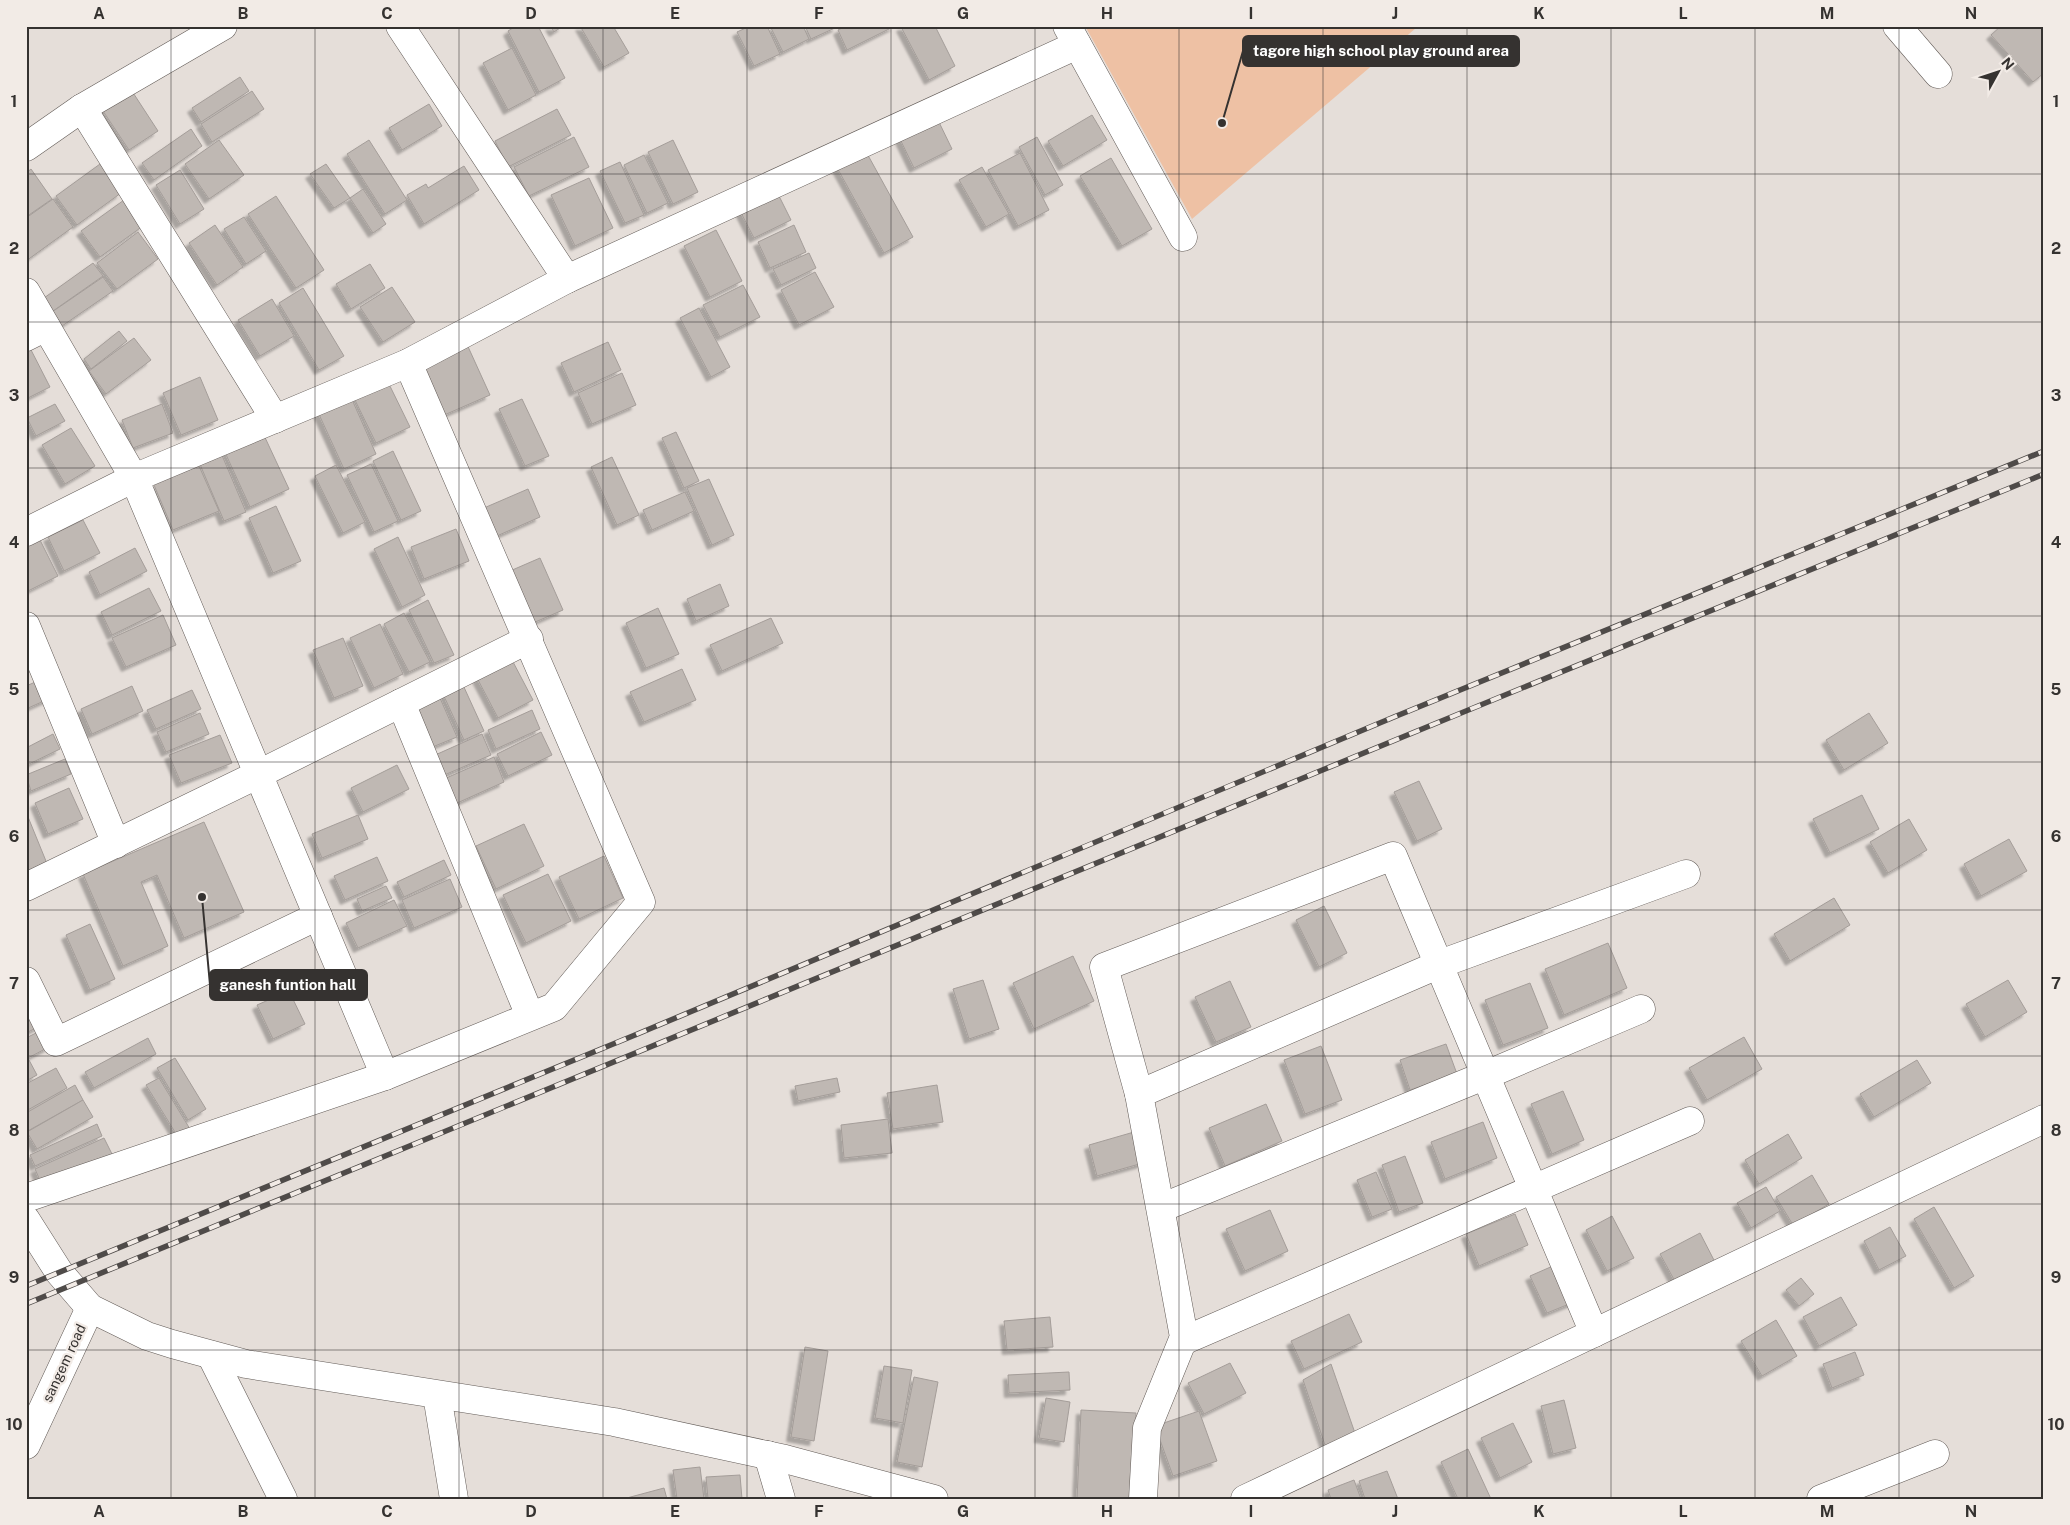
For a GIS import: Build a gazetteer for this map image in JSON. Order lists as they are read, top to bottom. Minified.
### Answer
{"streets":{"street":["sangem road"]},"places":["tagore high school play ground area","ganesh funtion hall"],"north":"top right","grid":{"columns":["A","B","C","D","E","F","G","H","I","J","K","L","M","N"],"rows":["1","2","3","4","5","6","7","8","9","10"]}}
